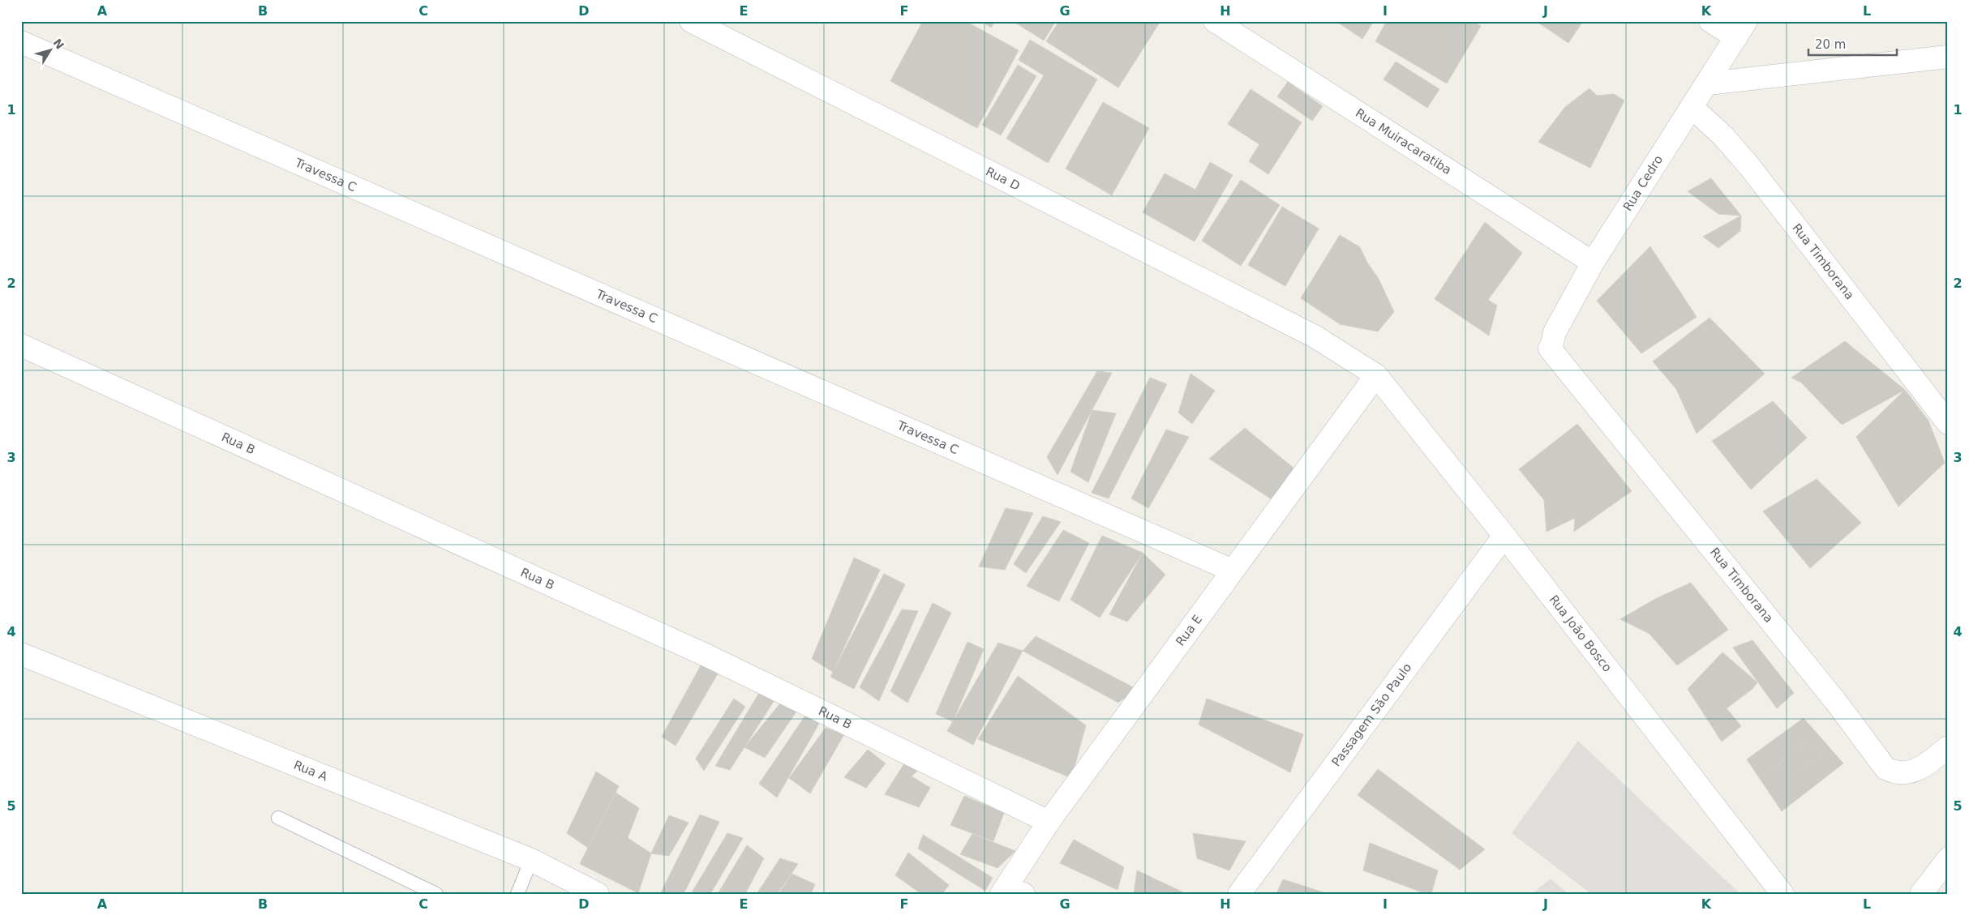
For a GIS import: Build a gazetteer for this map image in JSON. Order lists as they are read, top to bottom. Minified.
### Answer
{"streets":{"street":["Rua Muiracaratiba","Travessa C","Rua D","Rua Cedro","Rua Timborana","Rua B","Rua E","Rua João Bosco","Passagem São Paulo","Rua A"]},"crossings":[["Rua Muiracaratiba","Rua Cedro"],["Travessa C","Rua E"],["Rua D","Rua E"],["Rua D","Rua João Bosco"],["Rua Cedro","Rua Timborana"],["Rua B","Rua E"],["Rua E","Rua João Bosco"],["Rua João Bosco","Passagem São Paulo"]],"scale_bar":"20 m","north":"top right","grid":{"columns":["A","B","C","D","E","F","G","H","I","J","K","L"],"rows":["1","2","3","4","5"]}}
